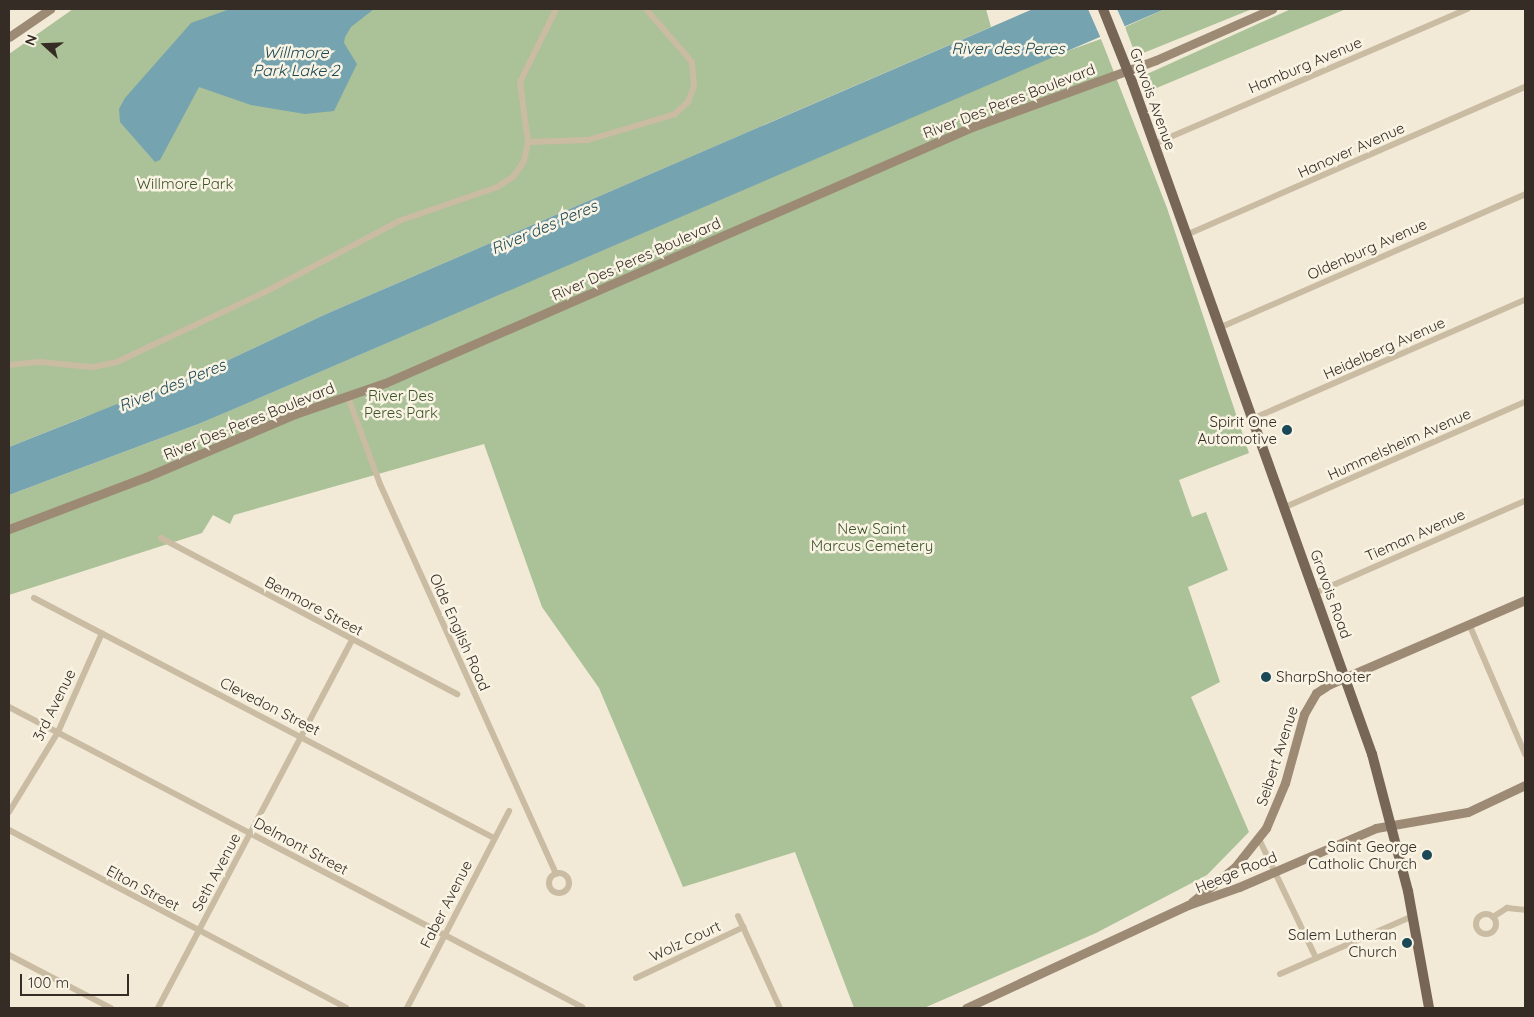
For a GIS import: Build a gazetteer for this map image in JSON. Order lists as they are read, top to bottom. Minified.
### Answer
{"streets":{"main road":["Gravois Avenue","River Des Peres Boulevard","Gravois Road","Seibert Avenue","Heege Road"],"street":["Hamburg Avenue","Hanover Avenue","Oldenburg Avenue","Heidelberg Avenue","Hummelsheim Avenue","Tieman Avenue","Benmore Street","Olde English Road","3rd Avenue","Clevedon Street","Delmont Street","Seth Avenue","Elton Street","Faber Avenue","Wolz Court"]},"crossings":[["Hamburg Avenue","Gravois Avenue"],["Gravois Avenue","River Des Peres Boulevard"],["Gravois Avenue","Gravois Road"],["River Des Peres Boulevard","Olde English Road"],["Hanover Avenue","Gravois Road"],["Oldenburg Avenue","Gravois Road"],["Heidelberg Avenue","Gravois Road"],["Hummelsheim Avenue","Gravois Road"],["Tieman Avenue","Gravois Road"],["Gravois Road","Seibert Avenue"],["Gravois Road","Heege Road"],["Benmore Street","Seth Avenue"],["3rd Avenue","Clevedon Street"],["3rd Avenue","Delmont Street"],["Clevedon Street","Seth Avenue"],["Clevedon Street","Faber Avenue"],["Seibert Avenue","Heege Road"],["Delmont Street","Seth Avenue"],["Delmont Street","Faber Avenue"],["Seth Avenue","Elton Street"]],"water":["River des Peres","Willmore Park Lake 2"],"parks":["Willmore Park","River Des Peres Park","New Saint Marcus Cemetery"],"places":["Spirit One Automotive","SharpShooter","Saint George Catholic Church","Salem Lutheran Church"],"scale_bar":"100 m","north":"left"}
